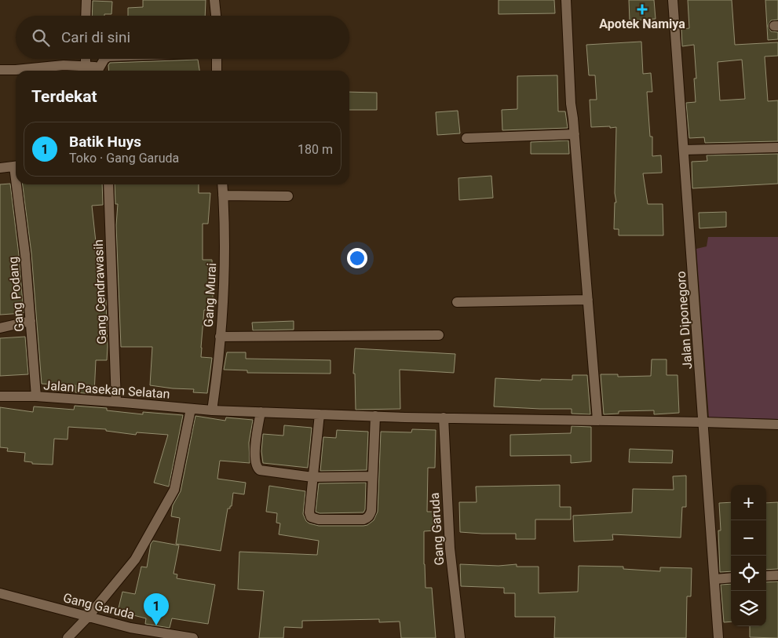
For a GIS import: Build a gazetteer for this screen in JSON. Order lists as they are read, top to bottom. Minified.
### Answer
{"streets":{"street":["Gang Cendrawasih","Gang Podang","Gang Murai","Jalan Diponegoro","Jalan Pasekan Selatan","Gang Garuda"]},"crossings":[["Gang Cendrawasih","Jalan Pasekan Selatan"],["Gang Podang","Jalan Pasekan Selatan"],["Gang Murai","Jalan Pasekan Selatan"],["Jalan Diponegoro","Jalan Pasekan Selatan"],["Jalan Pasekan Selatan","Gang Garuda"]],"places":{"health":["Apotek Namiya"]},"page":{"search":"Cari di sini","heading":"Terdekat","list":[{"mark":"1","name":"Batik Huys","note":"Toko · Gang Garuda","value":"180 m"}],"map_buttons":["+","−"],"pins":"1"}}
